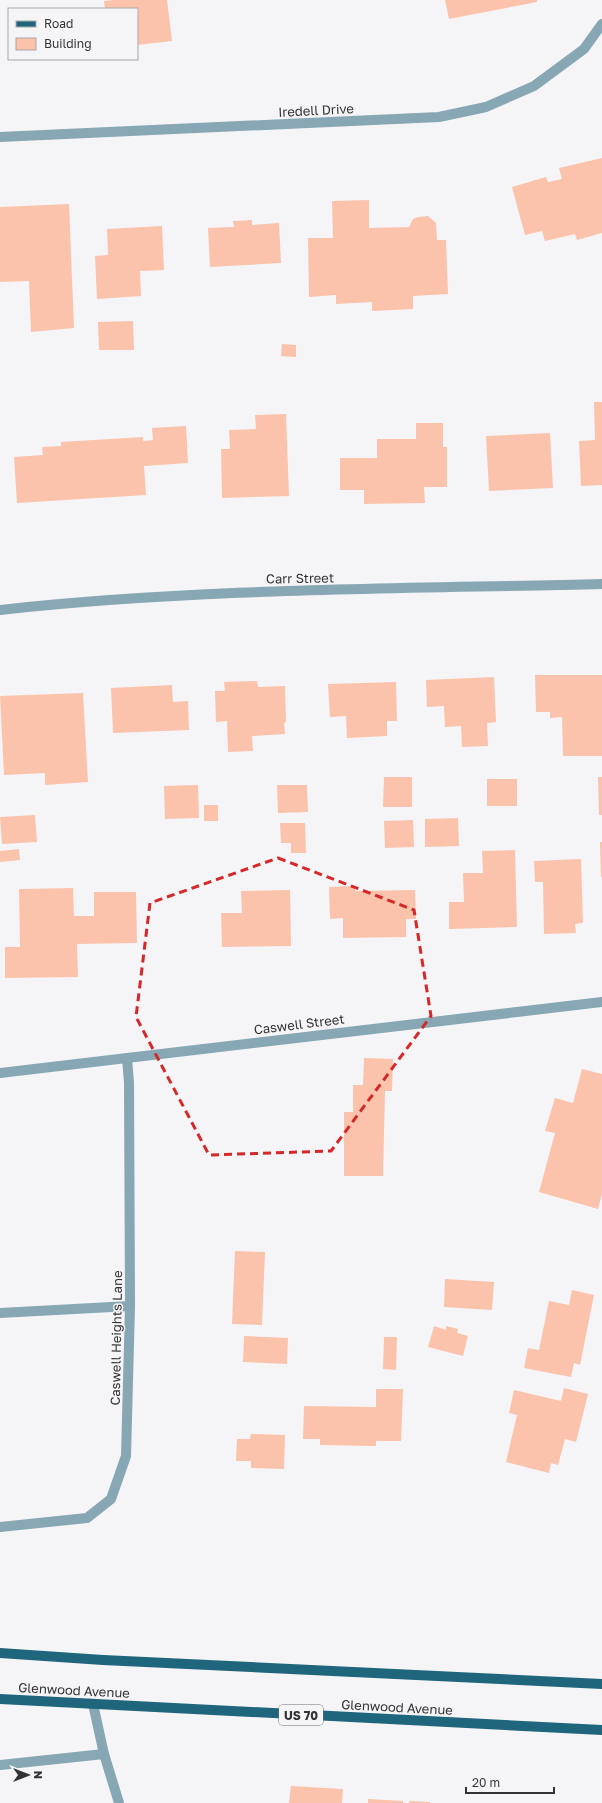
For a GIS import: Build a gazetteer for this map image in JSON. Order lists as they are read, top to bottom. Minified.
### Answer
{"streets":{"main road":["Glenwood Avenue","US 70"],"street":["Iredell Drive","Carr Street","Caswell Street","Caswell Heights Lane"]},"crossings":[["Caswell Street","Caswell Heights Lane"]],"legend":["Road","Building"],"scale_bar":"20 m","north":"right"}
